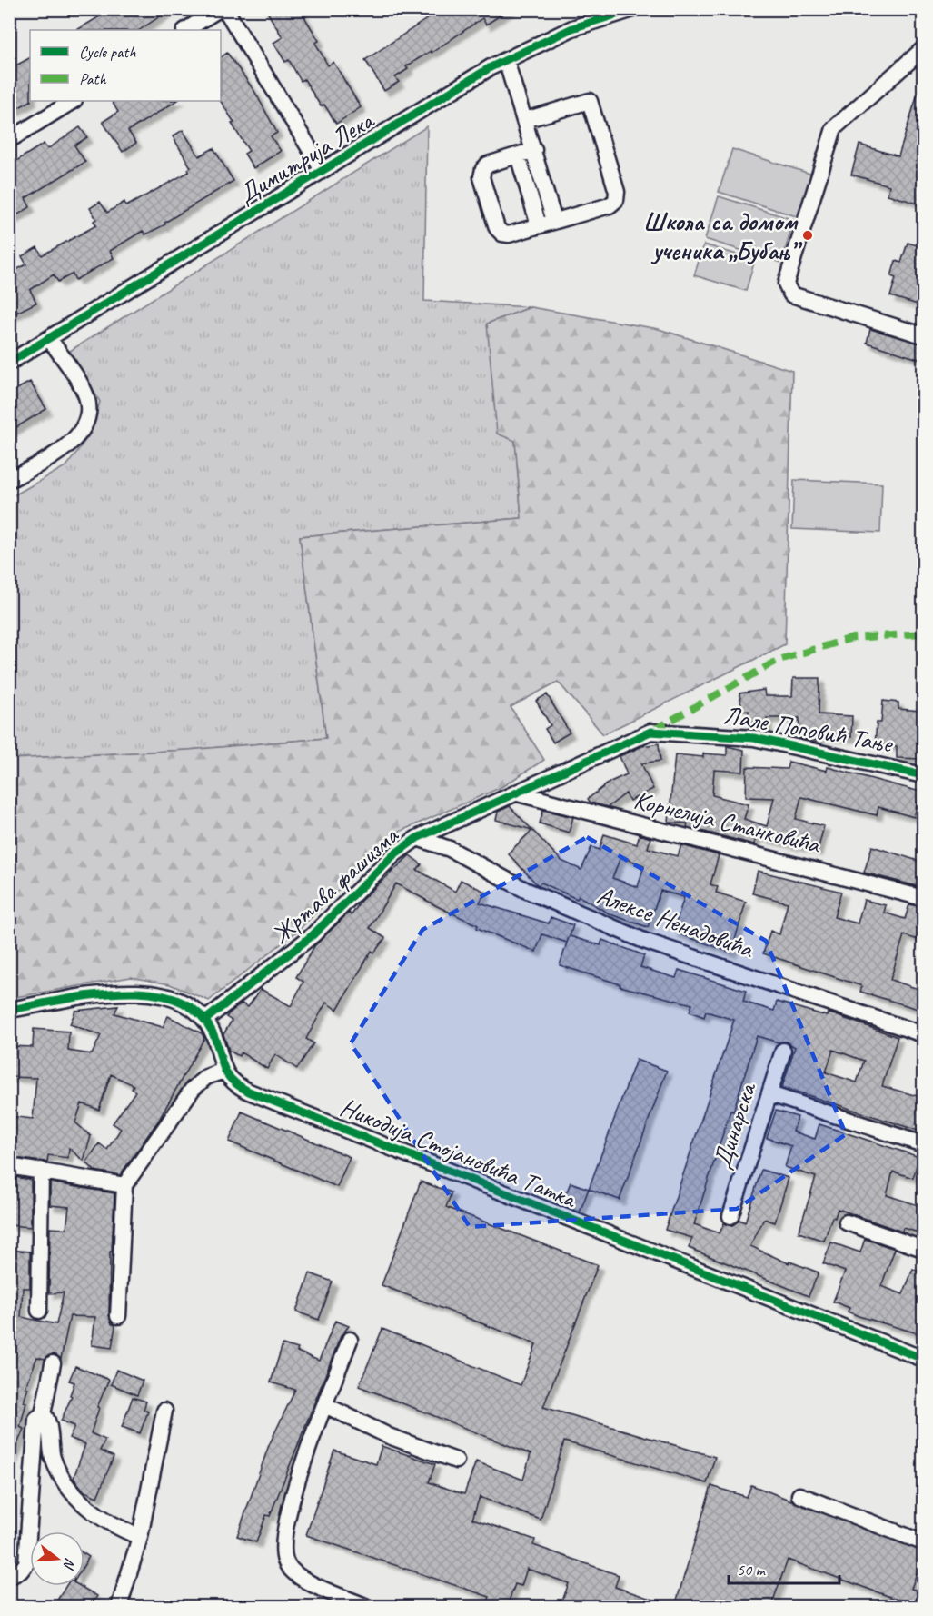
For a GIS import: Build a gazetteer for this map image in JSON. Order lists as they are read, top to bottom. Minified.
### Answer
{"streets":{"street":["Димитрија Лека","Лале Поповић Тање","Корнелија Станковића","Жртава фашизма","Алексе Ненадовића","Динарска","Никодија Стојановића Татка"]},"crossings":[["Лале Поповић Тање","Жртава фашизма"],["Корнелија Станковића","Жртава фашизма"],["Жртава фашизма","Алексе Ненадовића"]],"places":["Школа са домом ученика „Бубањ”"],"legend":["Cycle path","Path"],"scale_bar":"50 m","north":"right"}
